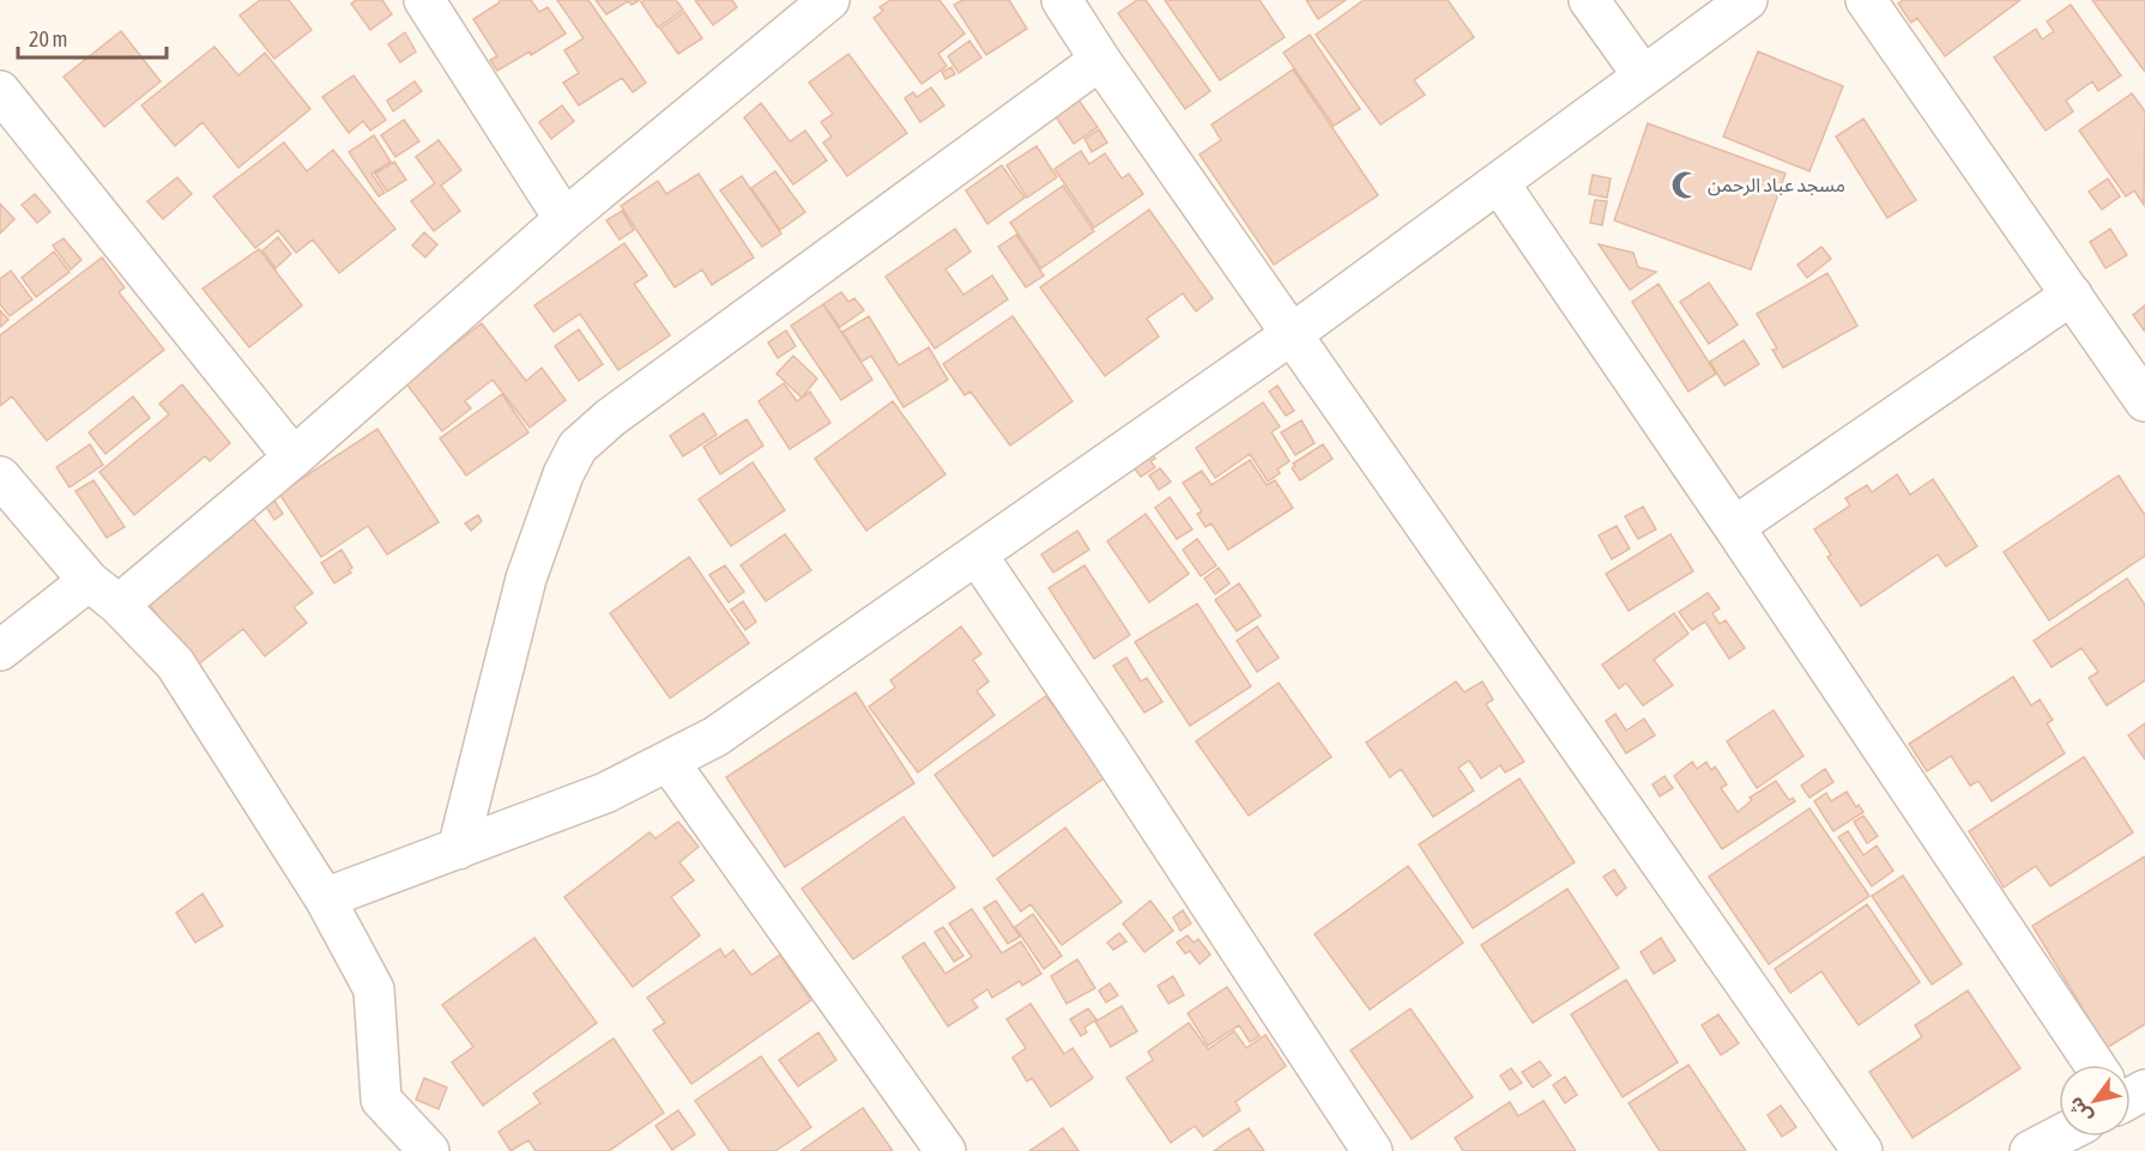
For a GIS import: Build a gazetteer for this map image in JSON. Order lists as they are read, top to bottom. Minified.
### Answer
{"places":{"mosque":["مسجد عباد الرحمن"]},"scale_bar":"20 m","north":"bottom left"}
